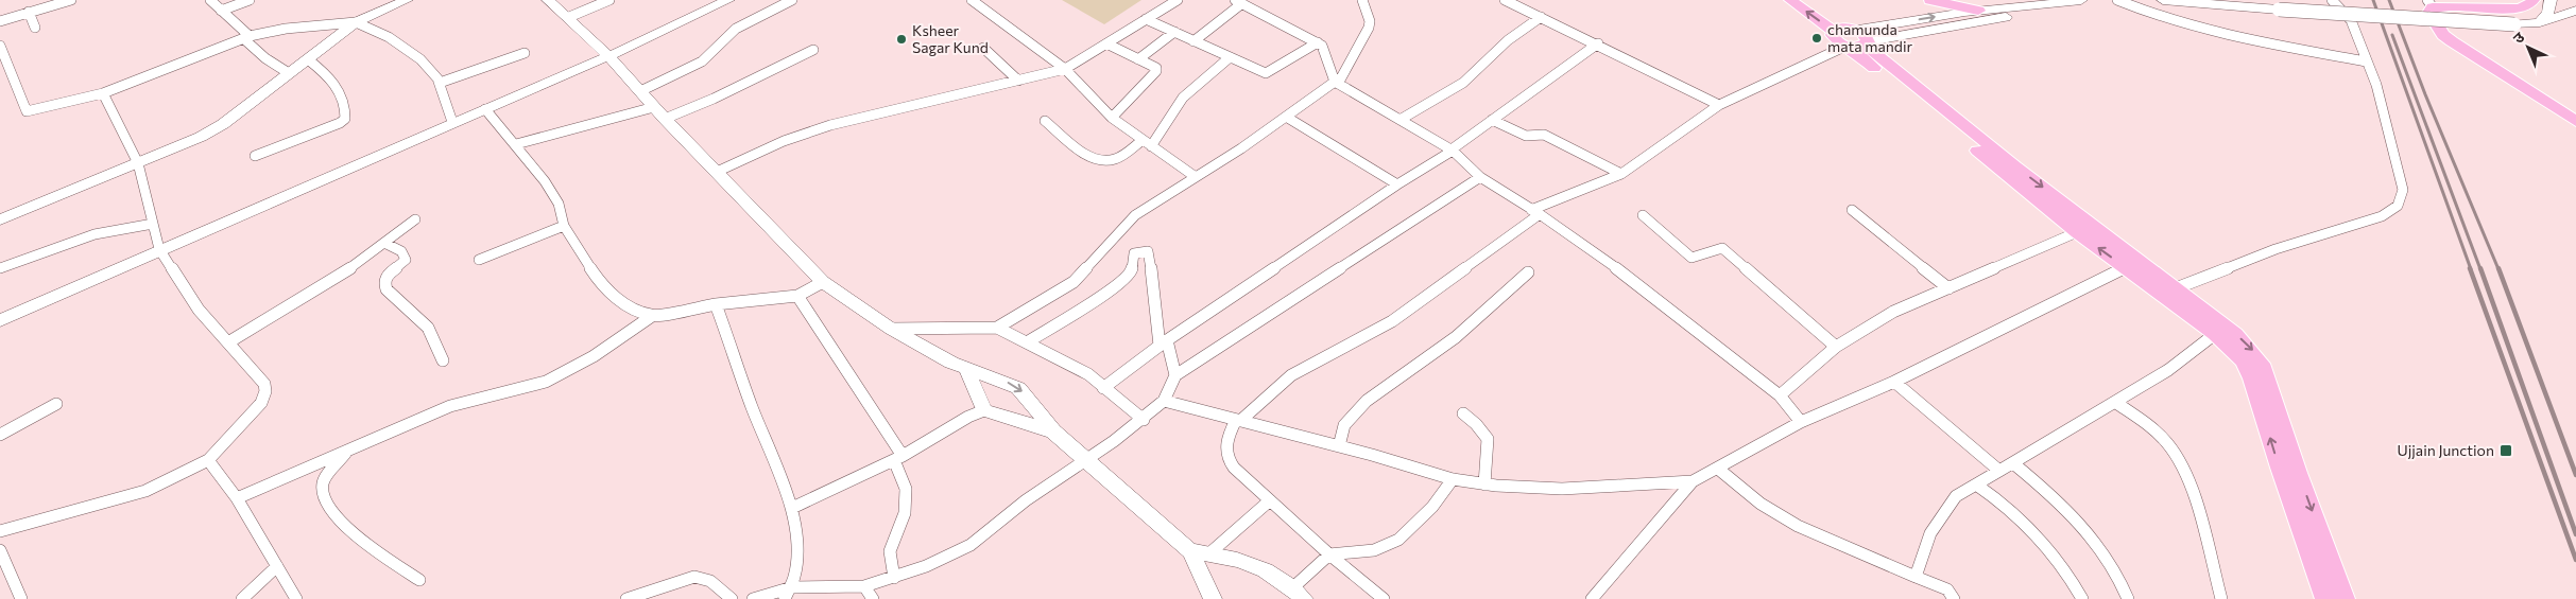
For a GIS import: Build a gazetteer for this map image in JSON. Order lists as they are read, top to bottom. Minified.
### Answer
{"places":{"other":["chamunda mata mandir","Ksheer Sagar Kund"],"transit":["Ujjain Junction"]},"north":"top left"}
